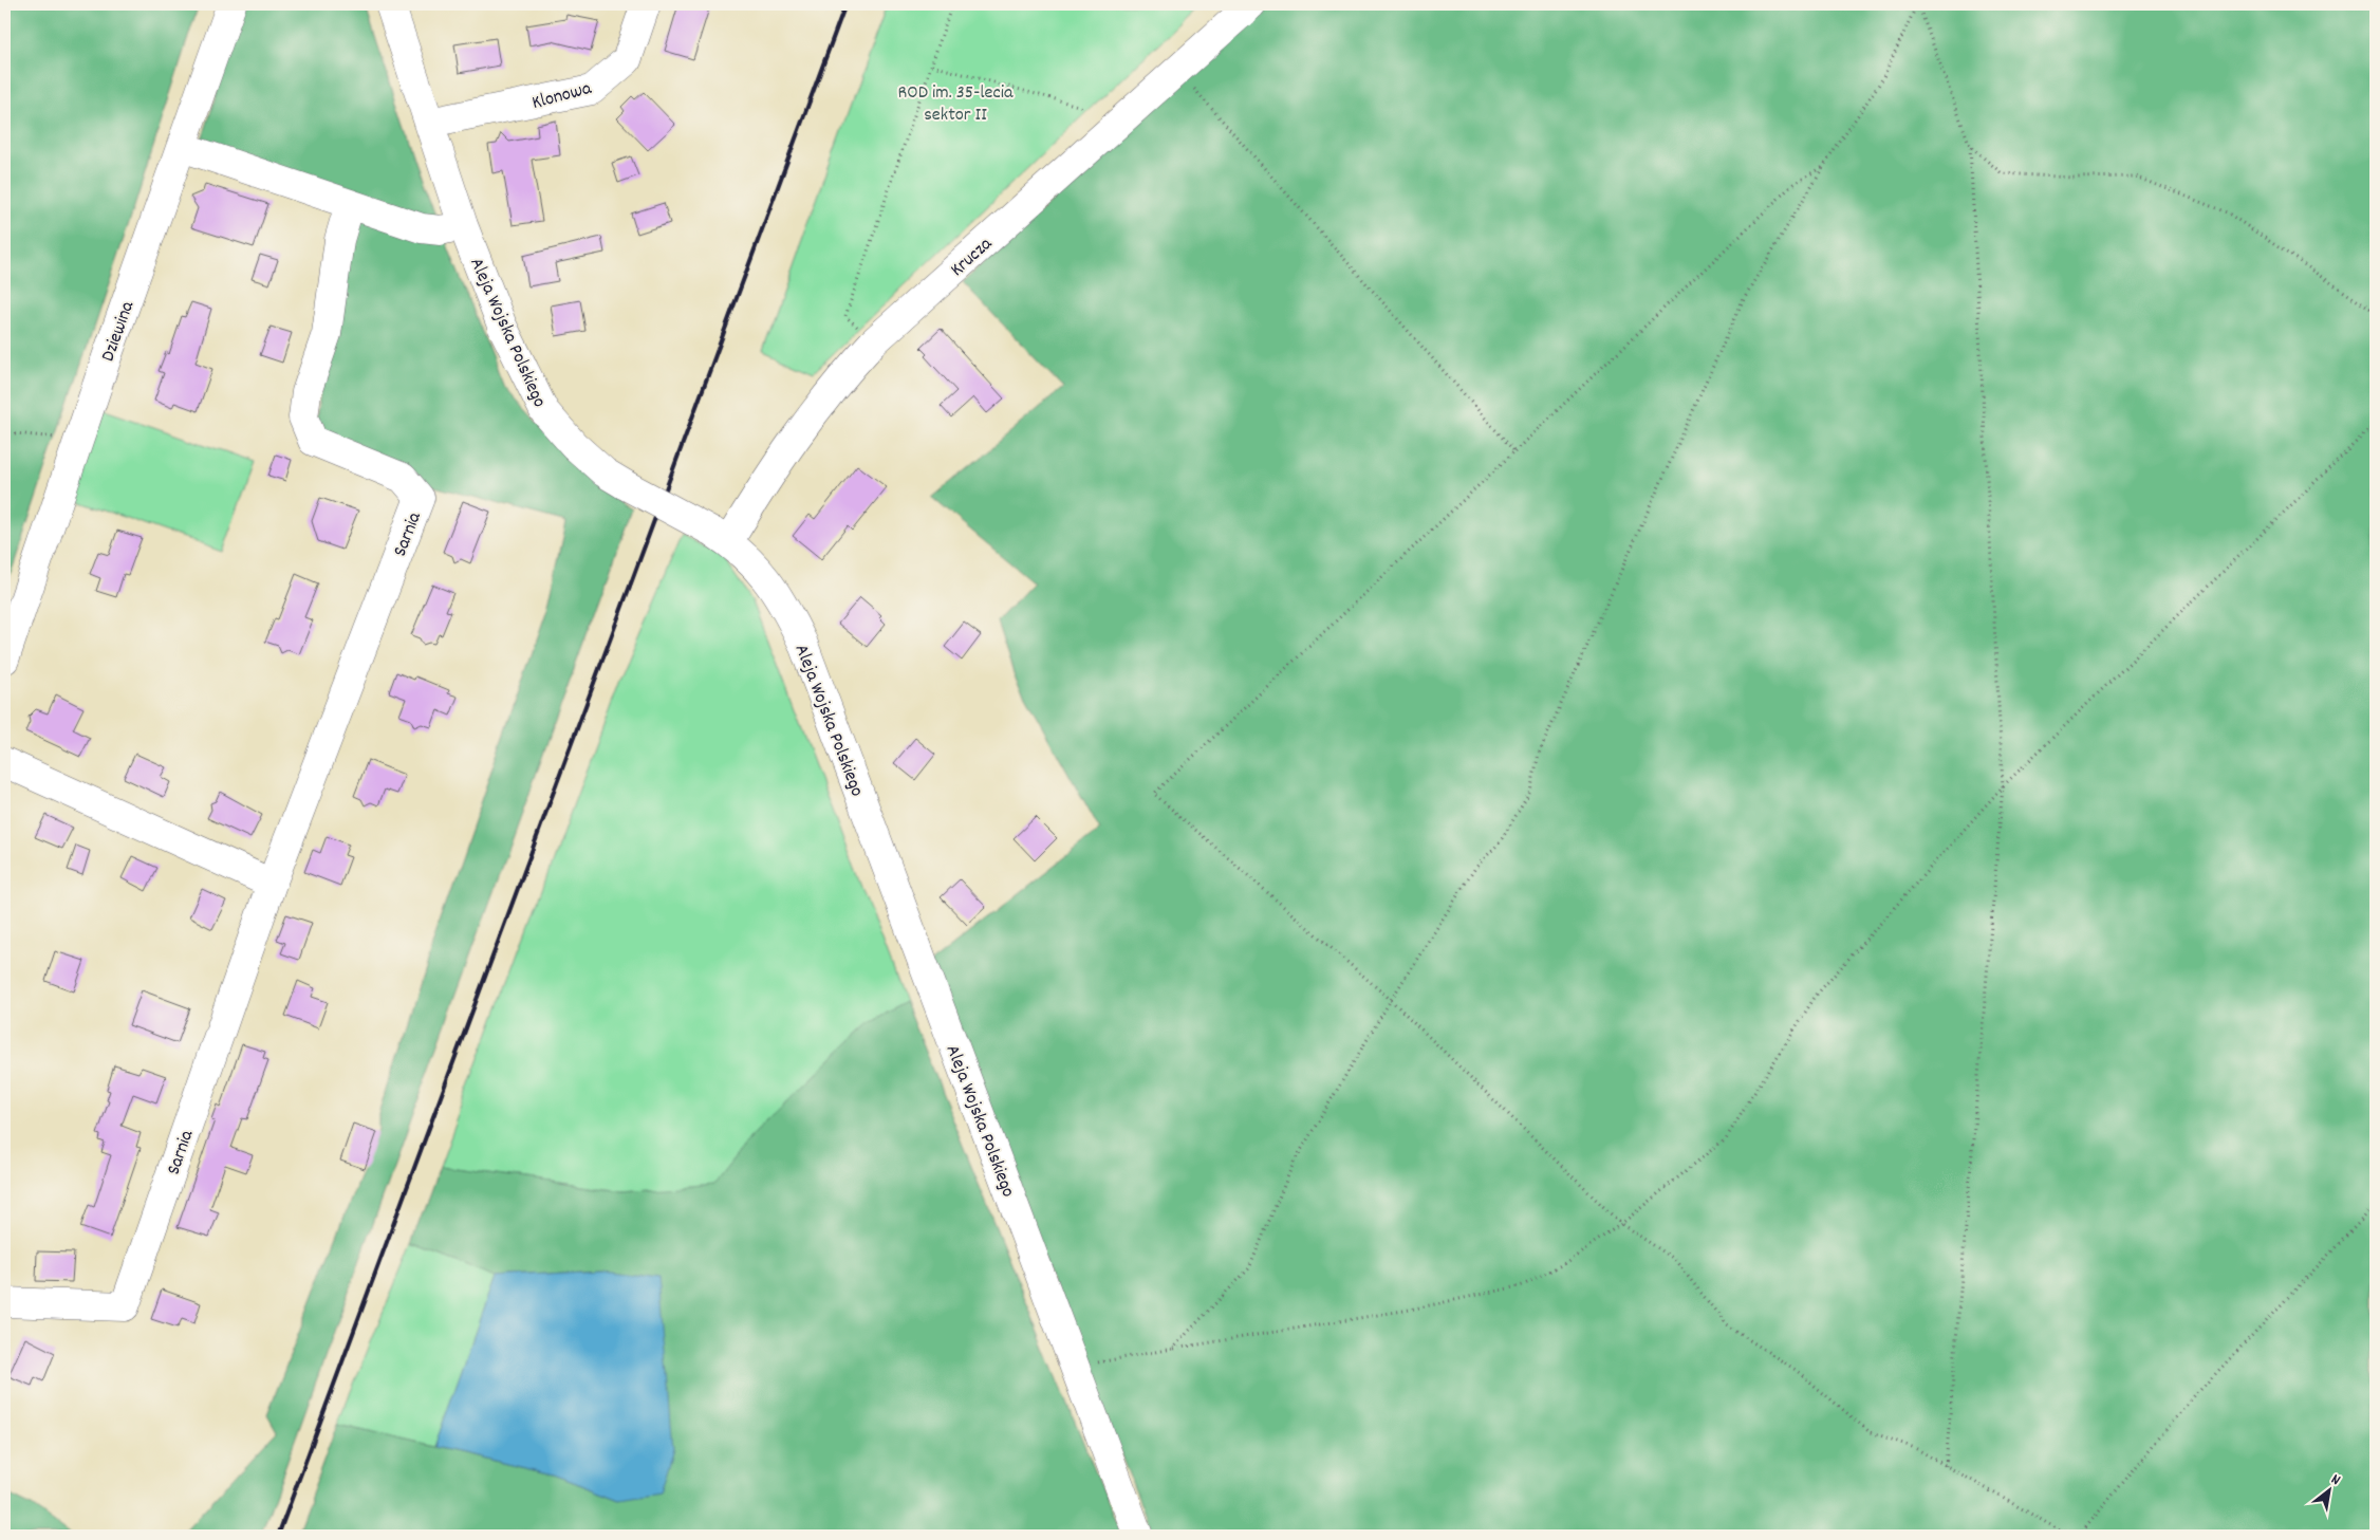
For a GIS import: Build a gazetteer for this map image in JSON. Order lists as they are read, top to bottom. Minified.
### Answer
{"streets":{"street":["Klonowa","Krucza","Dziewina","Aleja Wojska Polskiego","Sarnia"]},"crossings":[["Klonowa","Aleja Wojska Polskiego"],["Krucza","Aleja Wojska Polskiego"]],"parks":["ROD im. 35-lecia sektor II"],"north":"top right"}
